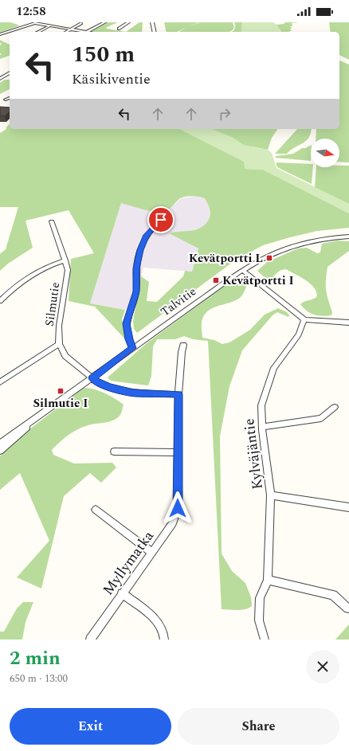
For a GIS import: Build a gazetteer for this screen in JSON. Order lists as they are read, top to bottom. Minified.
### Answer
{"streets":{"street":["Talvitie","Silmutie","Kylväjäntie","Myllymatka"]},"crossings":[["Talvitie","Silmutie"],["Silmutie","Myllymatka"]],"places":{"transit":["Kevätportti L","Kevätportti I","Silmutie I"]},"north":"right","page":{"status":"12:58","turn":["150 m","Käsikiventie"],"heading":["2 min","650 m · 13:00"],"buttons":["Exit","Share"]}}
